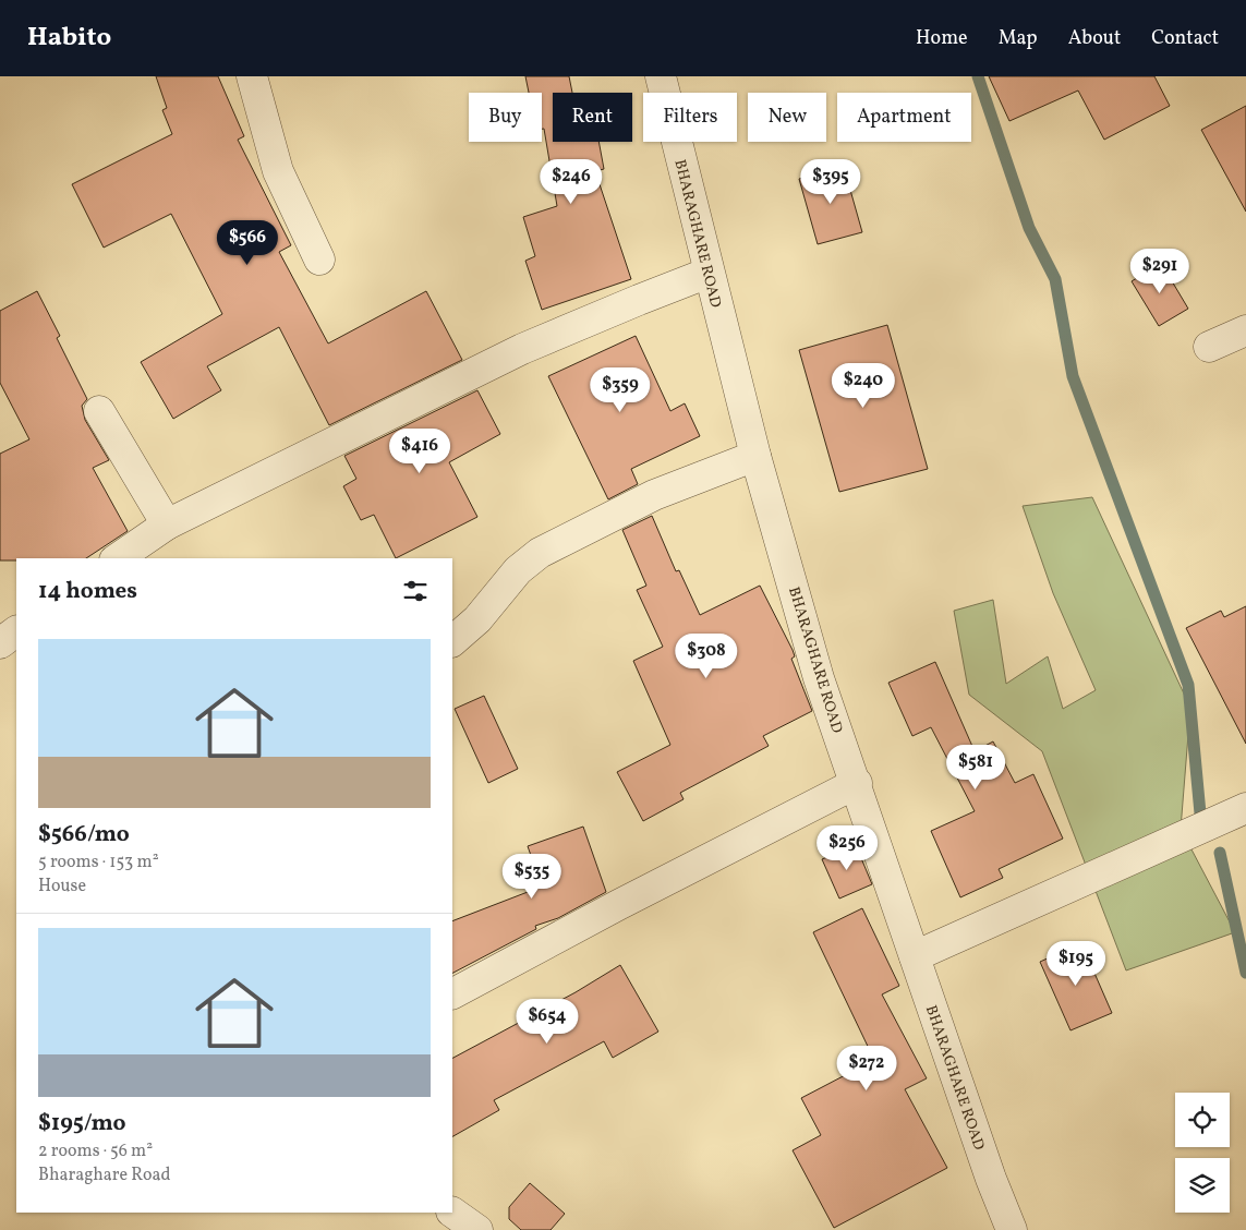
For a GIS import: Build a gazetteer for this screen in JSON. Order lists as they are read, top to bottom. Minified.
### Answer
{"streets":{"street":["BHARAGHARE ROAD"]},"page":{"header":"Habito","nav":["Home","Map","About","Contact"],"chip":["Buy","Rent","Filters","New","Apartment"],"price":["$246","$395","$566","$291","$240","$359","$416","$308","$581","$256","$535","$195","$654","$272"],"heading":"14 homes","list":[{"name":"$566/mo","note":"5 rooms · 153 m² · House"},{"name":"$195/mo","note":"2 rooms · 56 m² · Bharaghare Road"}]}}
